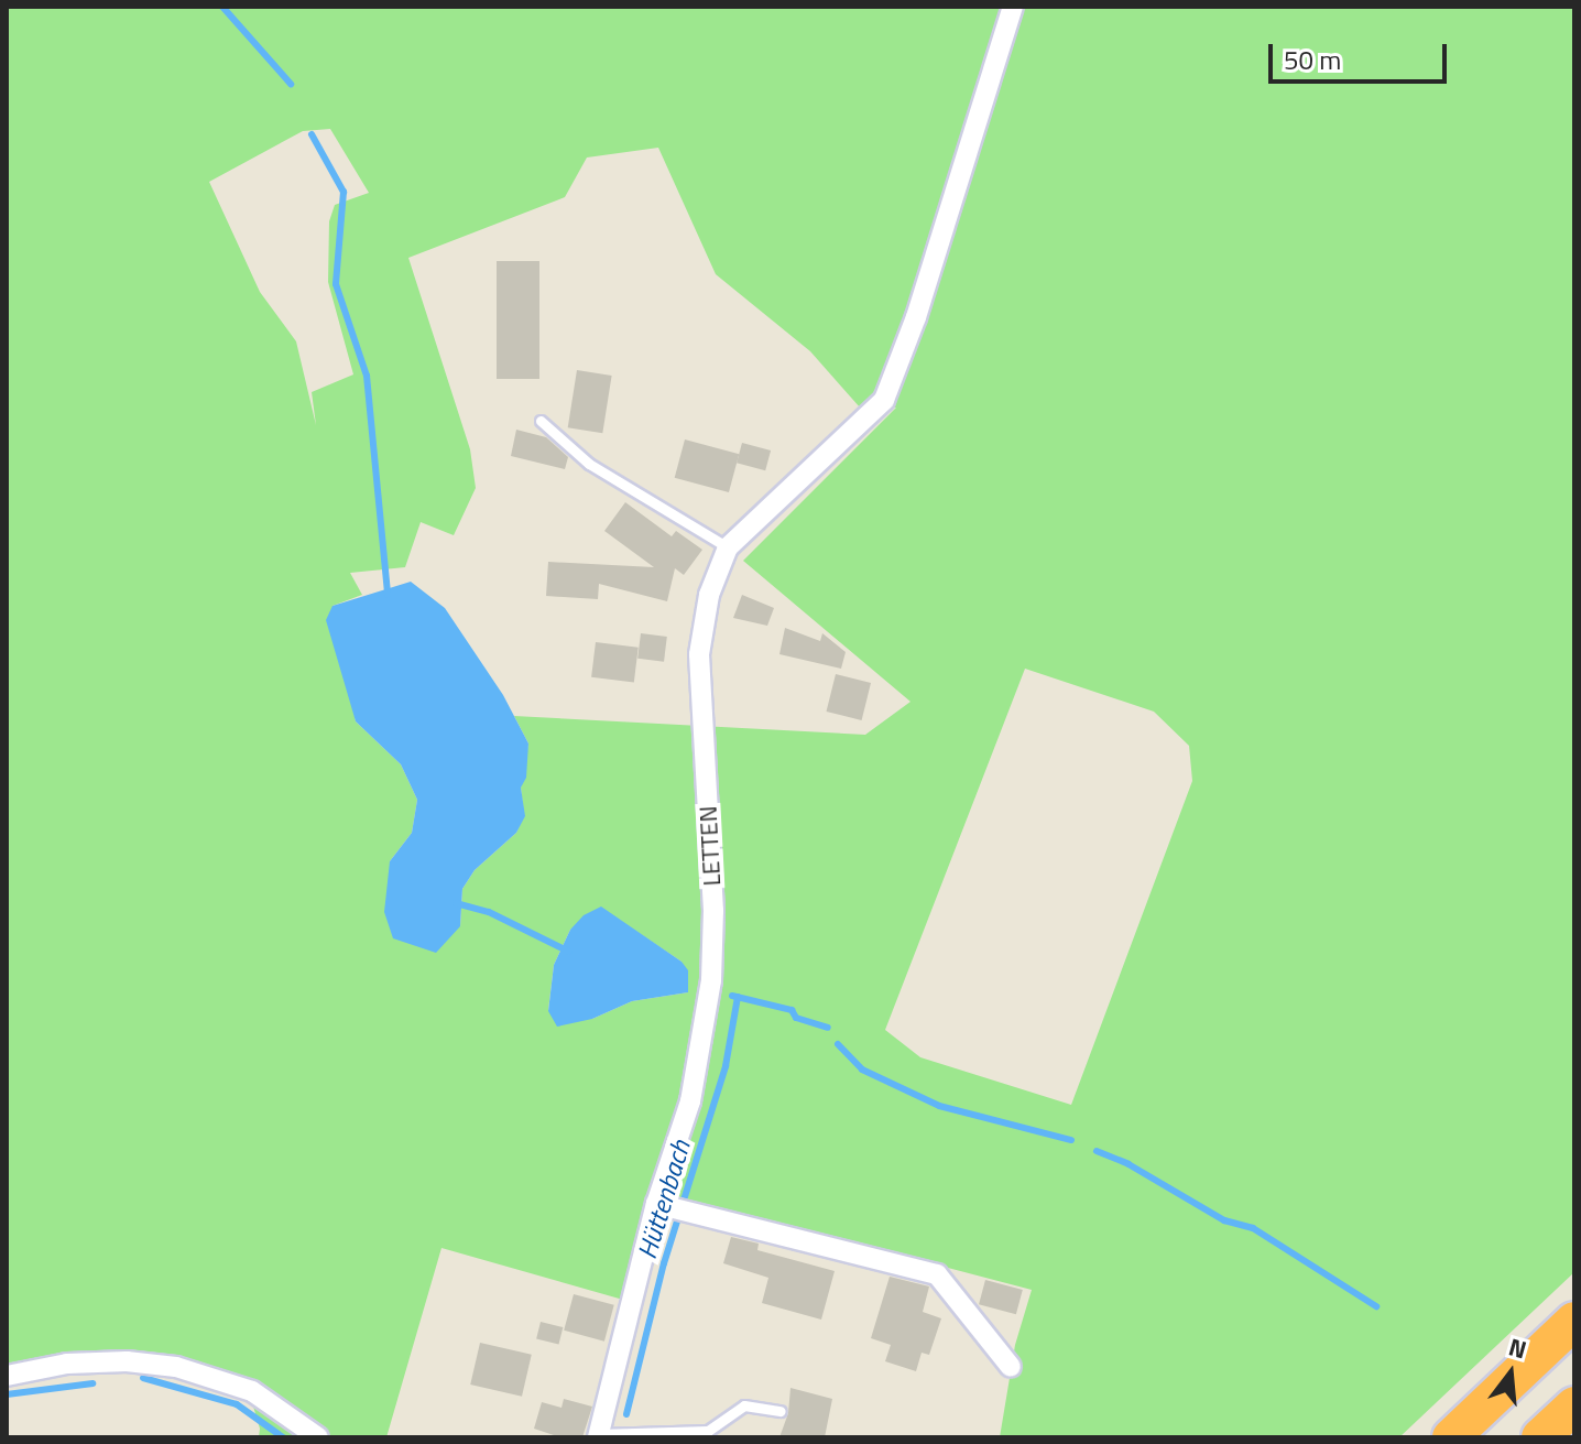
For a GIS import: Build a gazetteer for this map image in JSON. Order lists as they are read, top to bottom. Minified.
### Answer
{"streets":{"street":["LETTEN"]},"water":["Hüttenbach"],"scale_bar":"50 m","north":"top"}
